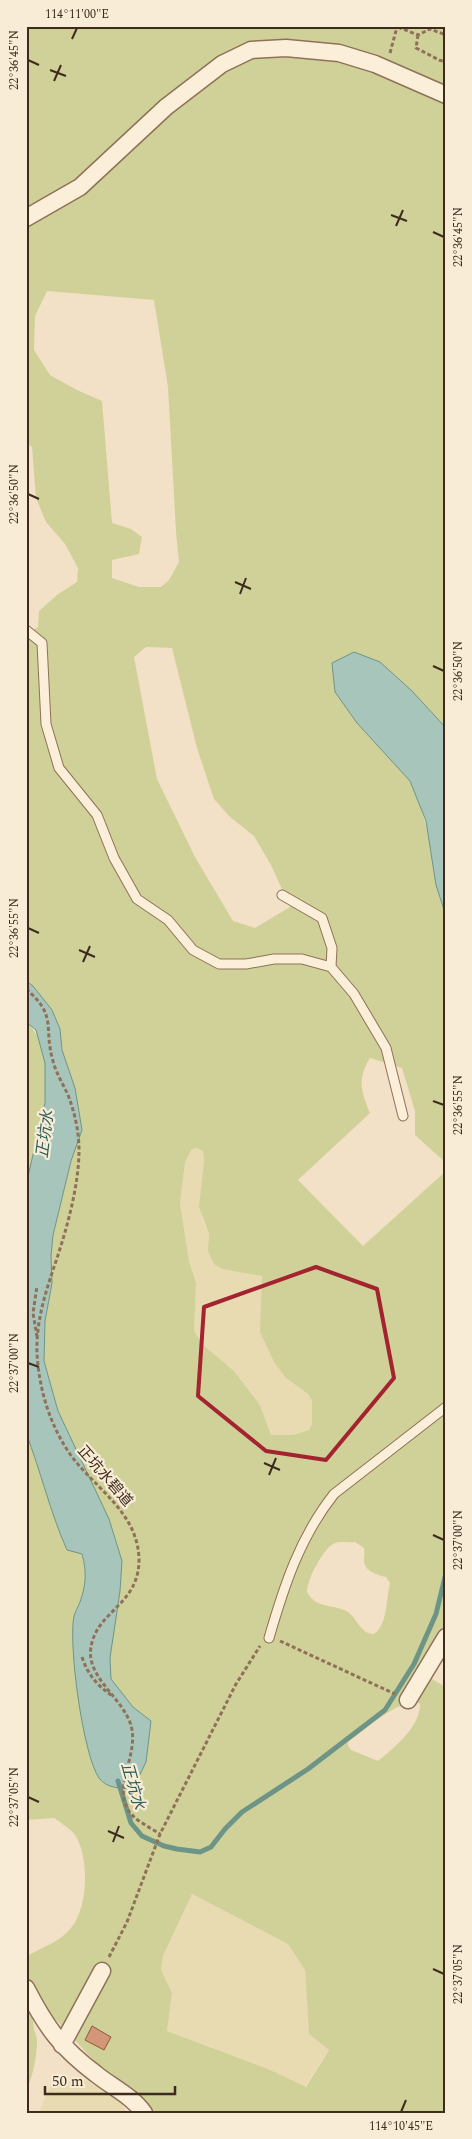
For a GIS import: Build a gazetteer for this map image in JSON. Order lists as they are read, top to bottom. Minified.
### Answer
{"streets":{"path":["正坑水碧道"]},"water":["正坑水"],"scale_bar":"50 m","coordinates":["114°11'00\"E","22°36'45\"N","22°36'50\"N","22°36'55\"N","22°37'00\"N","22°37'05\"N","114°10'45\"E"]}
